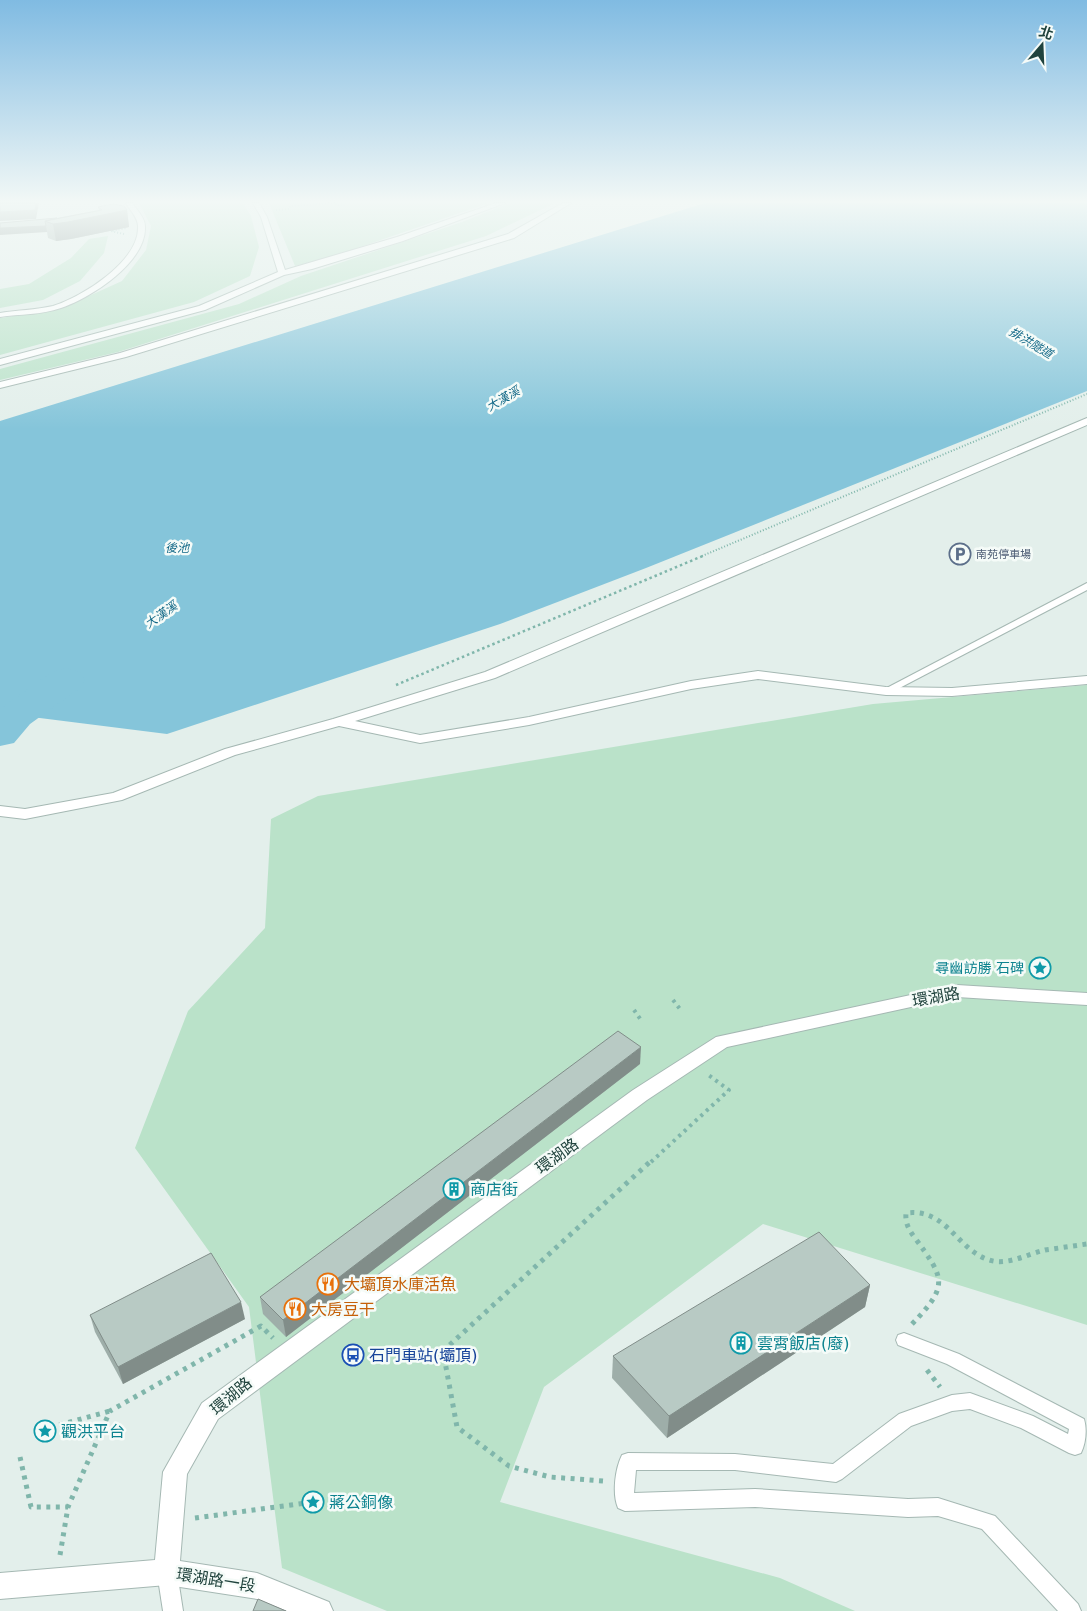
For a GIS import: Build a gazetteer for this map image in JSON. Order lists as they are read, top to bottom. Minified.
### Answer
{"streets":{"street":["環湖路","環湖路一段"]},"crossings":[["環湖路","環湖路一段"]],"water":["排洪隧道","大漢溪","後池"],"places":{"parking":["南苑停車場"],"place":["尋幽訪勝 石碑","觀洪平台","蔣公銅像"],"building":["商店街","雲霄飯店(廢)"],"restaurant":["大壩頂水庫活魚","大房豆干"],"bus stop":["石門車站(壩頂)"]},"north":"top"}
